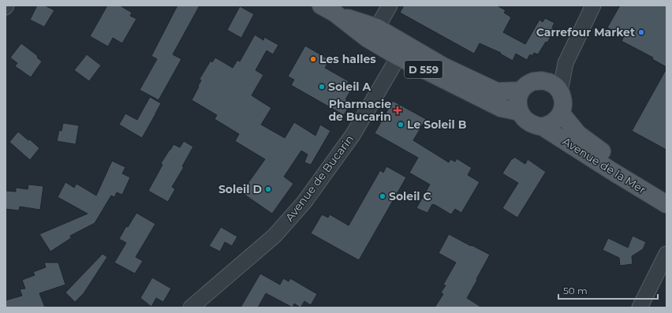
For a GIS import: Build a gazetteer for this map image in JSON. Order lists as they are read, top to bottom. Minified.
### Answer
{"streets":{"main road":["D 559","Avenue de la Mer"],"street":["Avenue de Bucarin"]},"crossings":[["D 559","Avenue de la Mer"],["D 559","Avenue de Bucarin"]],"places":{"other":["Carrefour Market","Les halles","Soleil A","Le Soleil B","Soleil D","Soleil C"],"health":["Pharmacie de Bucarin"]},"scale_bar":"50 m"}
